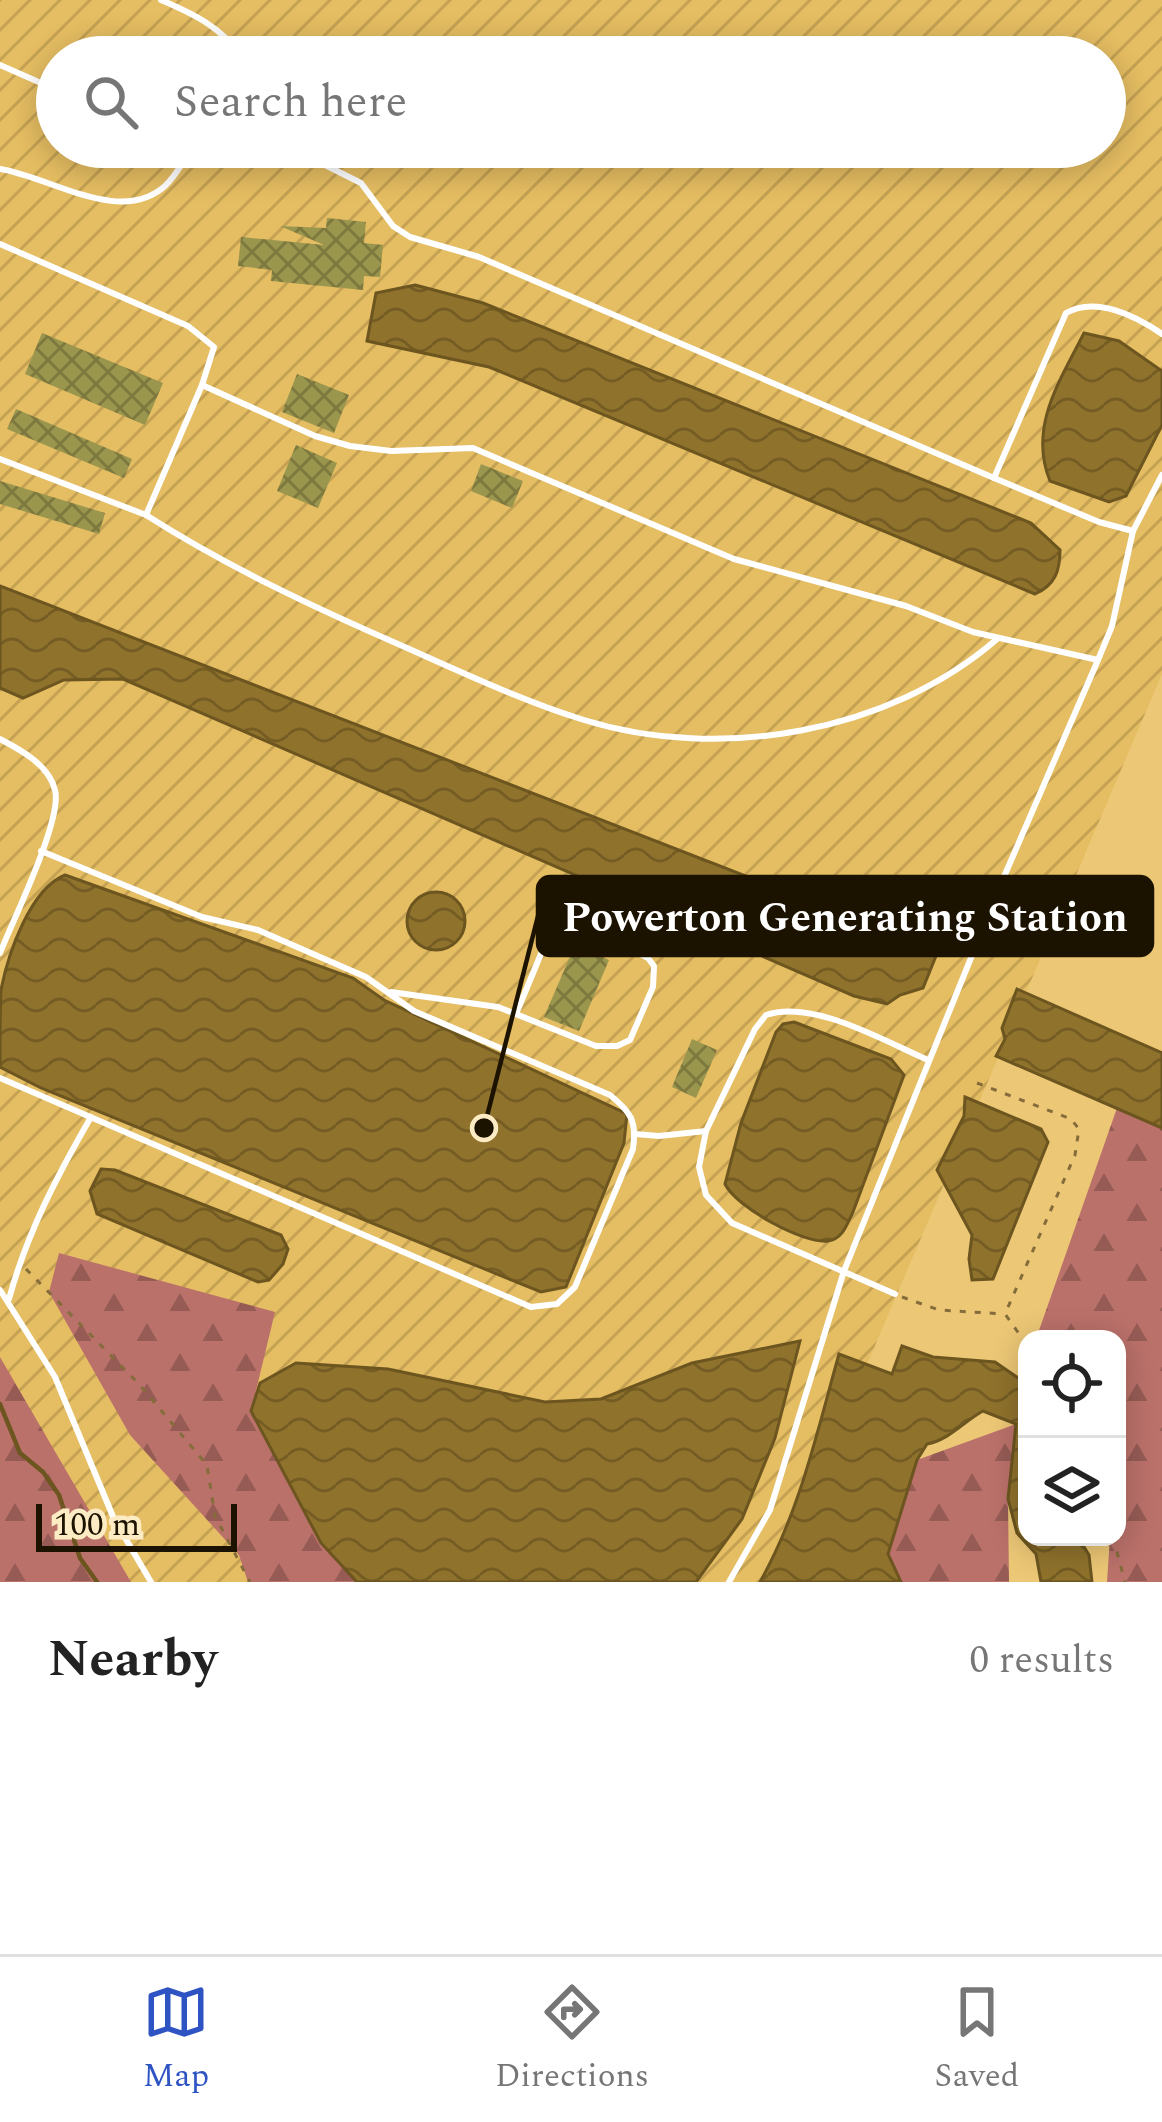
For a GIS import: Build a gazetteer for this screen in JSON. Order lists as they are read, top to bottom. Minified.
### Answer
{"places":["Powerton Generating Station"],"scale_bar":"100 m","page":{"search":"Search here","scale":"100 m","heading":["Nearby","0 results"],"nav":["Map","Directions","Saved"]}}
